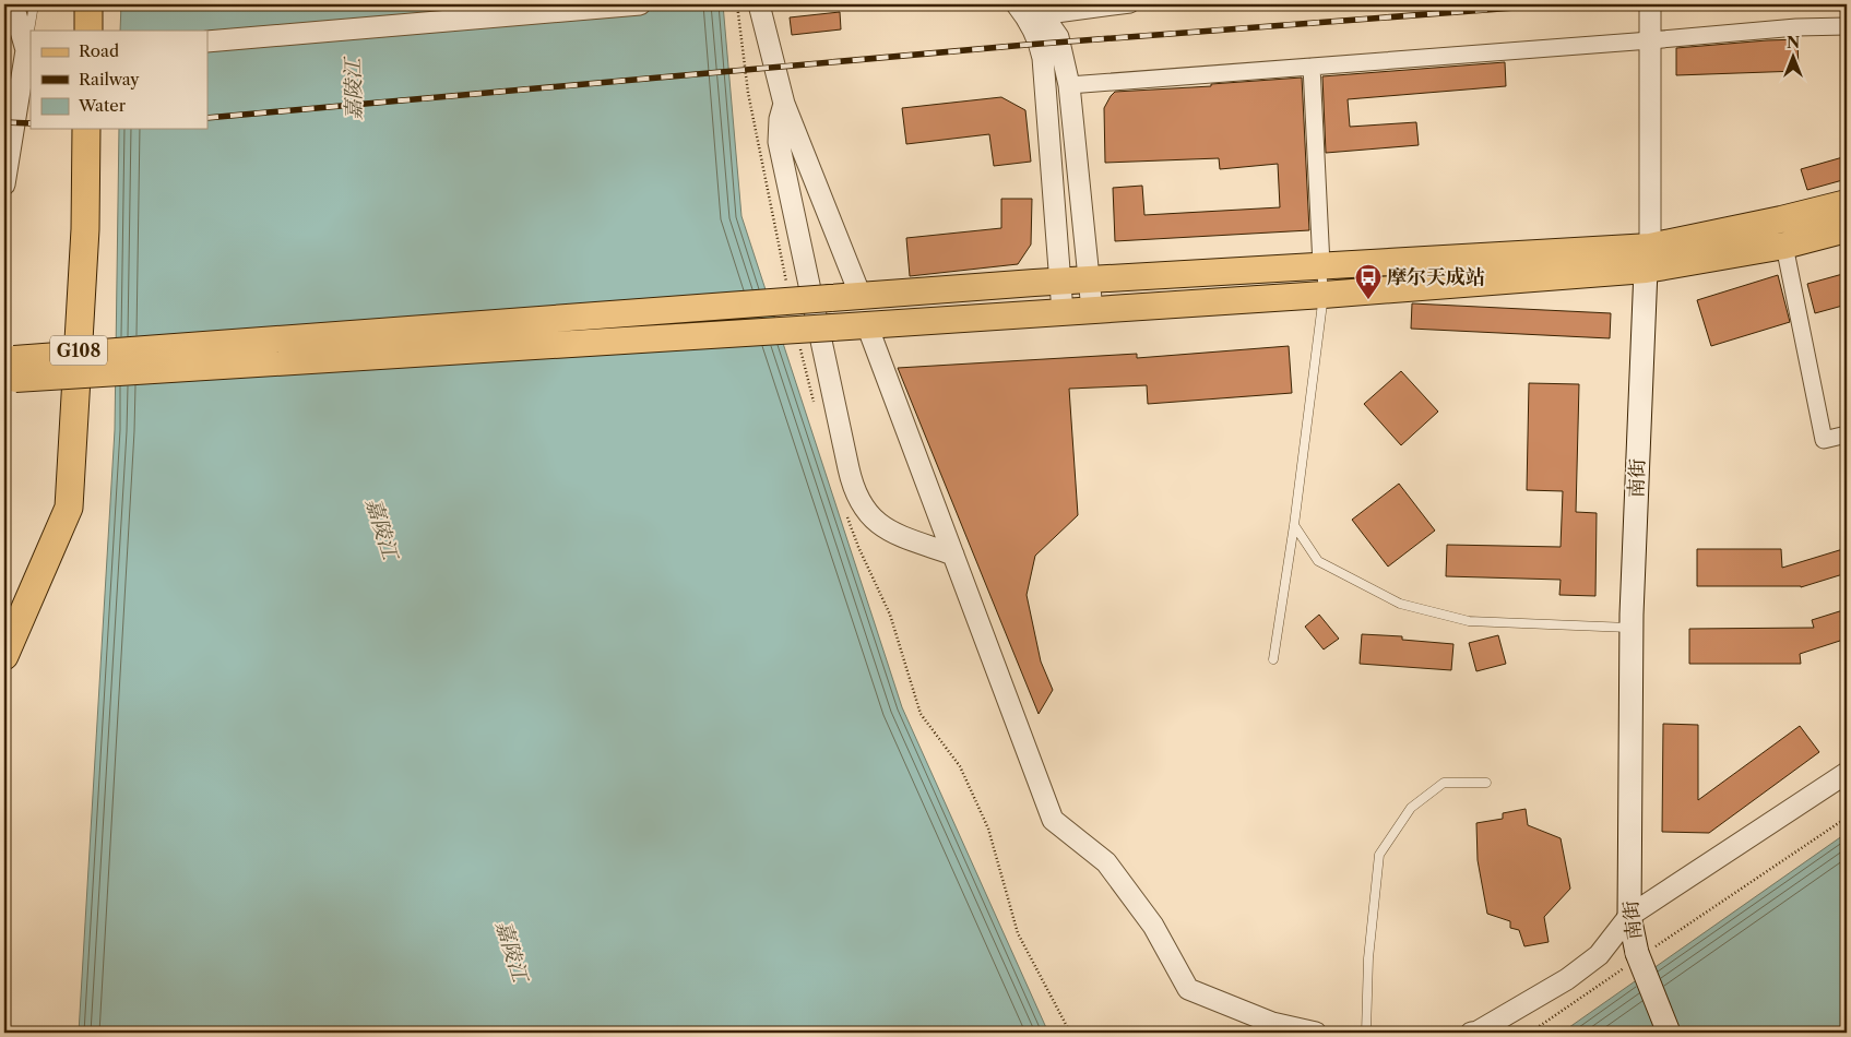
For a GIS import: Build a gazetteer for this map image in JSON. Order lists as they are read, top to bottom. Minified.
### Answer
{"streets":{"highway":["G108"],"main road":["南街"]},"water":["嘉陵江"],"places":{"bus stop":["摩尔天成站"]},"legend":["Road","Railway","Water"],"north":"top"}
